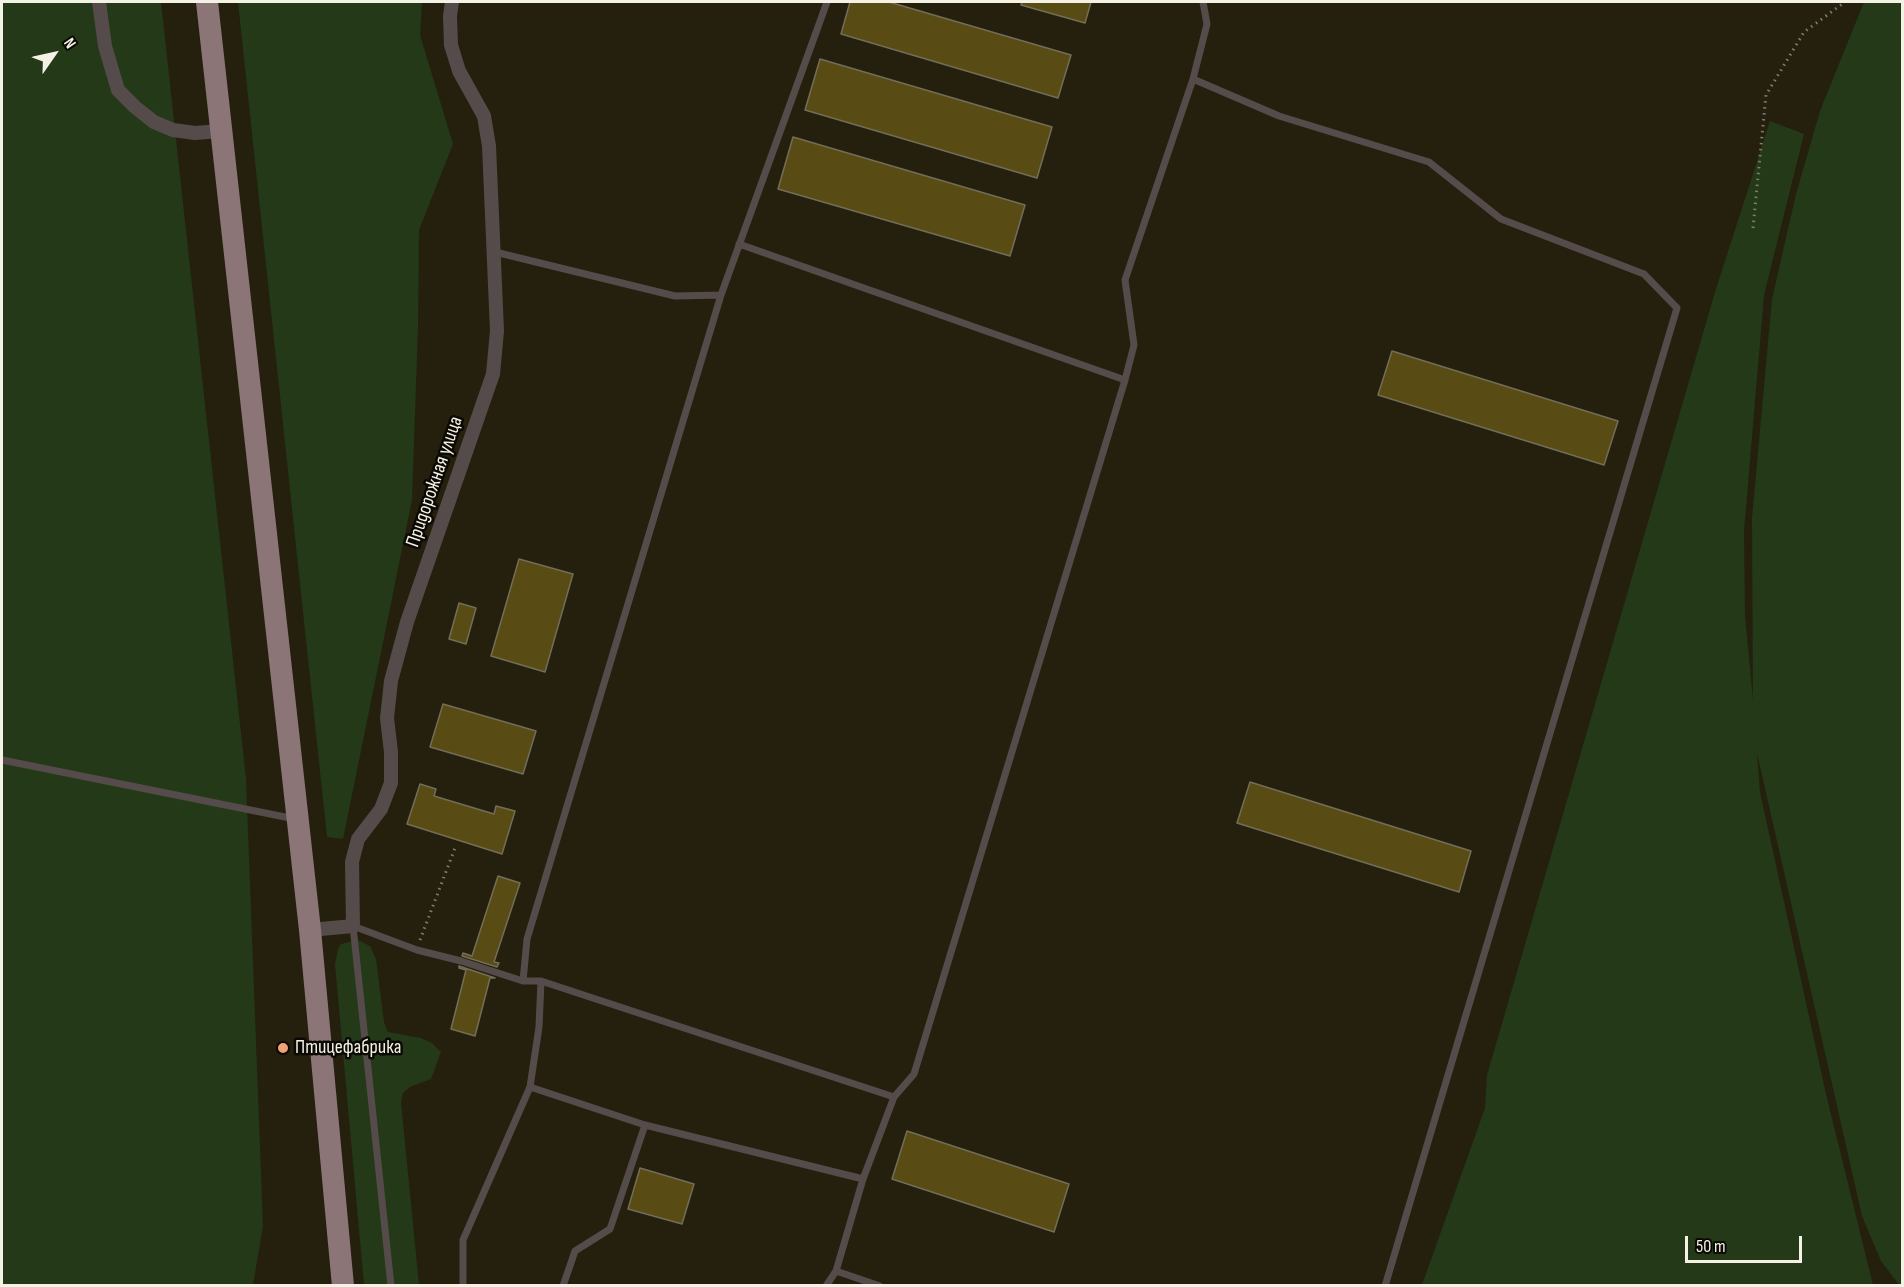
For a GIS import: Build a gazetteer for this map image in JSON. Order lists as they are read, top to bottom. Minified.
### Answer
{"streets":{"street":["Придорожная улица"]},"places":["Птицефабрика"],"scale_bar":"50 m","north":"top right"}
